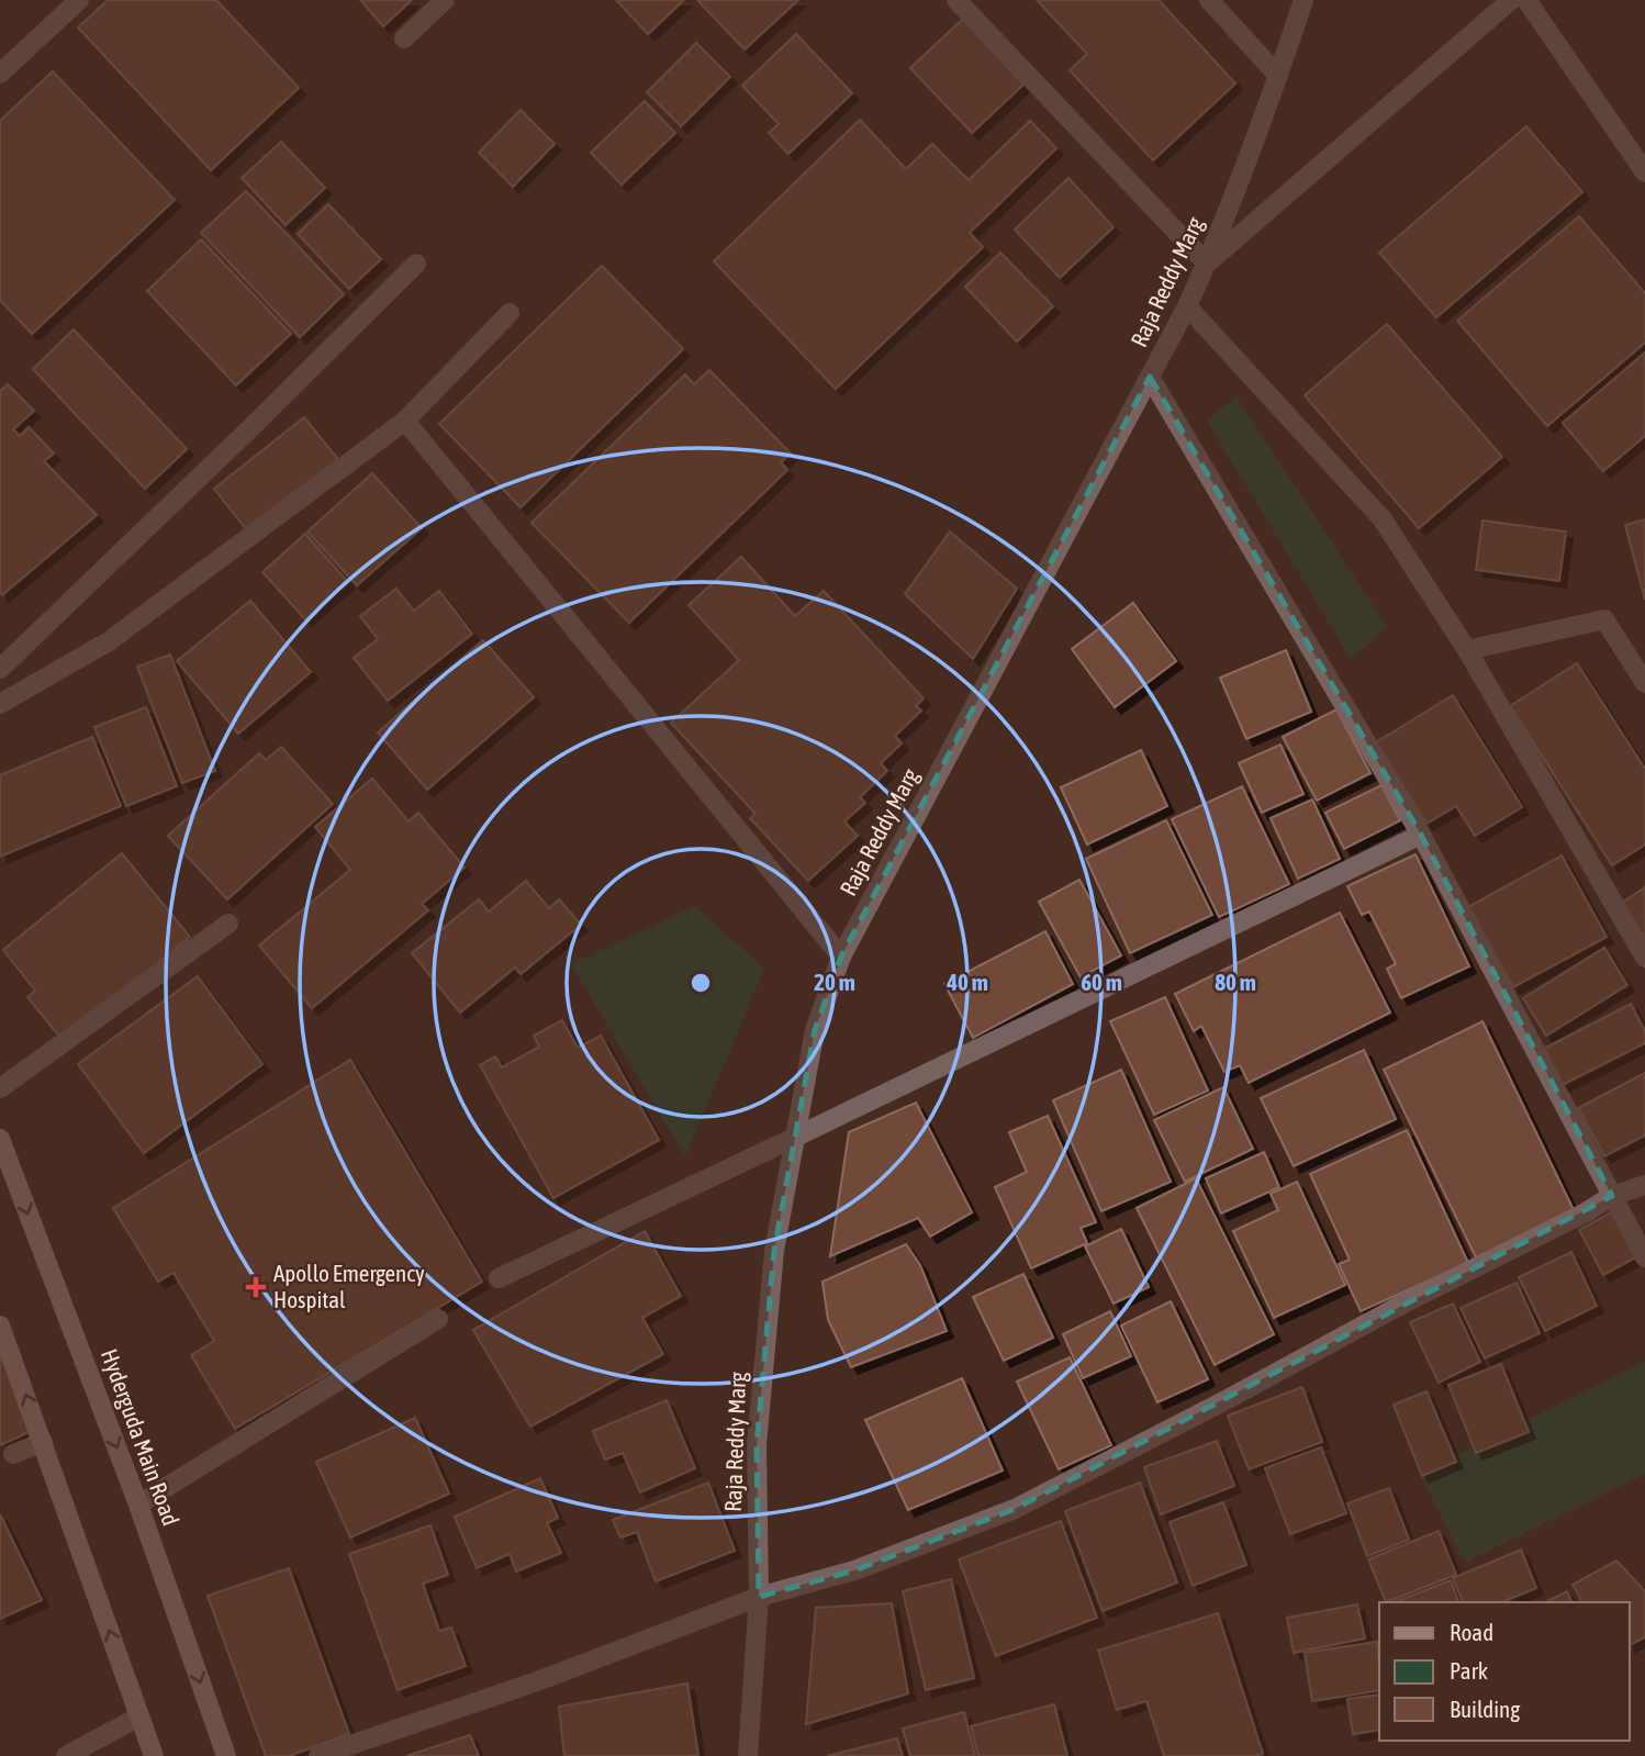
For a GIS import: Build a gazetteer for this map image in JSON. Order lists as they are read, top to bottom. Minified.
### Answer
{"streets":{"main road":["Hyderguda Main Road"],"street":["Raja Reddy Marg"]},"places":{"health":["Apollo Emergency Hospital"]},"legend":["Road","Park","Building"],"rings":["20 m","40 m","60 m","80 m"]}
